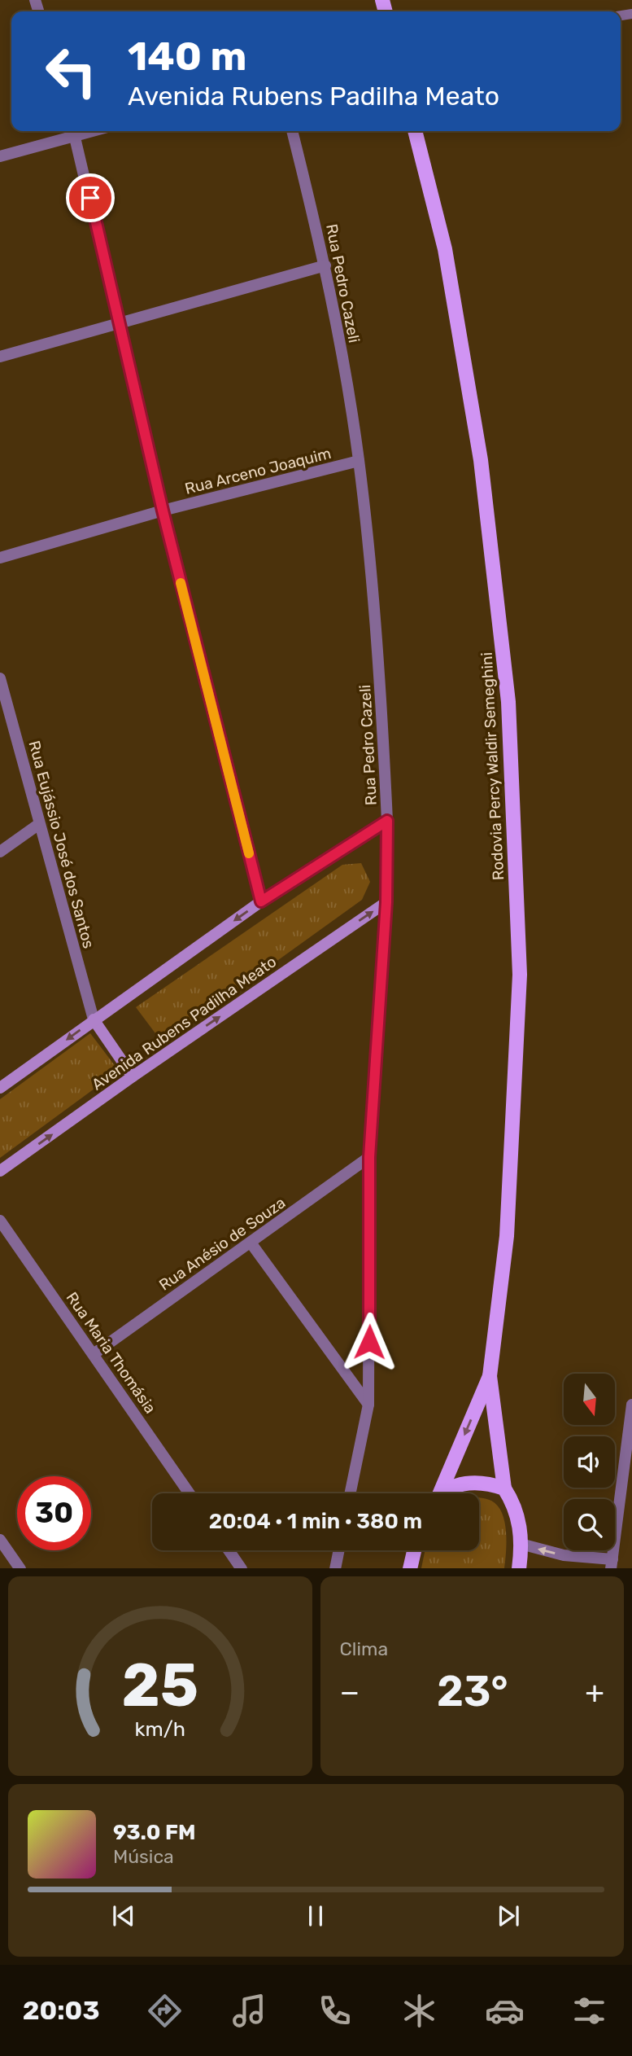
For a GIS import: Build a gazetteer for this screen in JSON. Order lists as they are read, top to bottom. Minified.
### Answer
{"streets":{"main road":["Rua Pedro Cazeli","Rodovia Percy Waldir Semeghini","Avenida Rubens Padilha Meato"],"street":["Rua Arceno Joaquim","Rua Eujássio José dos Santos","Rua Anésio de Souza","Rua Maria Thomásia"]},"crossings":[["Rua Pedro Cazeli","Rua Arceno Joaquim"],["Rua Pedro Cazeli","Avenida Rubens Padilha Meato"],["Rua Pedro Cazeli","Rua Anésio de Souza"],["Rua Anésio de Souza","Rua Maria Thomásia"]],"north":"bottom","page":{"turn":["140 m","Avenida Rubens Padilha Meato"],"limit":"30","trip":"20:04 · 1 min · 380 m","tile":"Clima","heat":["−","23°","+"],"song":["93.0 FM","Música"],"tabs":"20:03","gauge":["25","km/h"]}}
